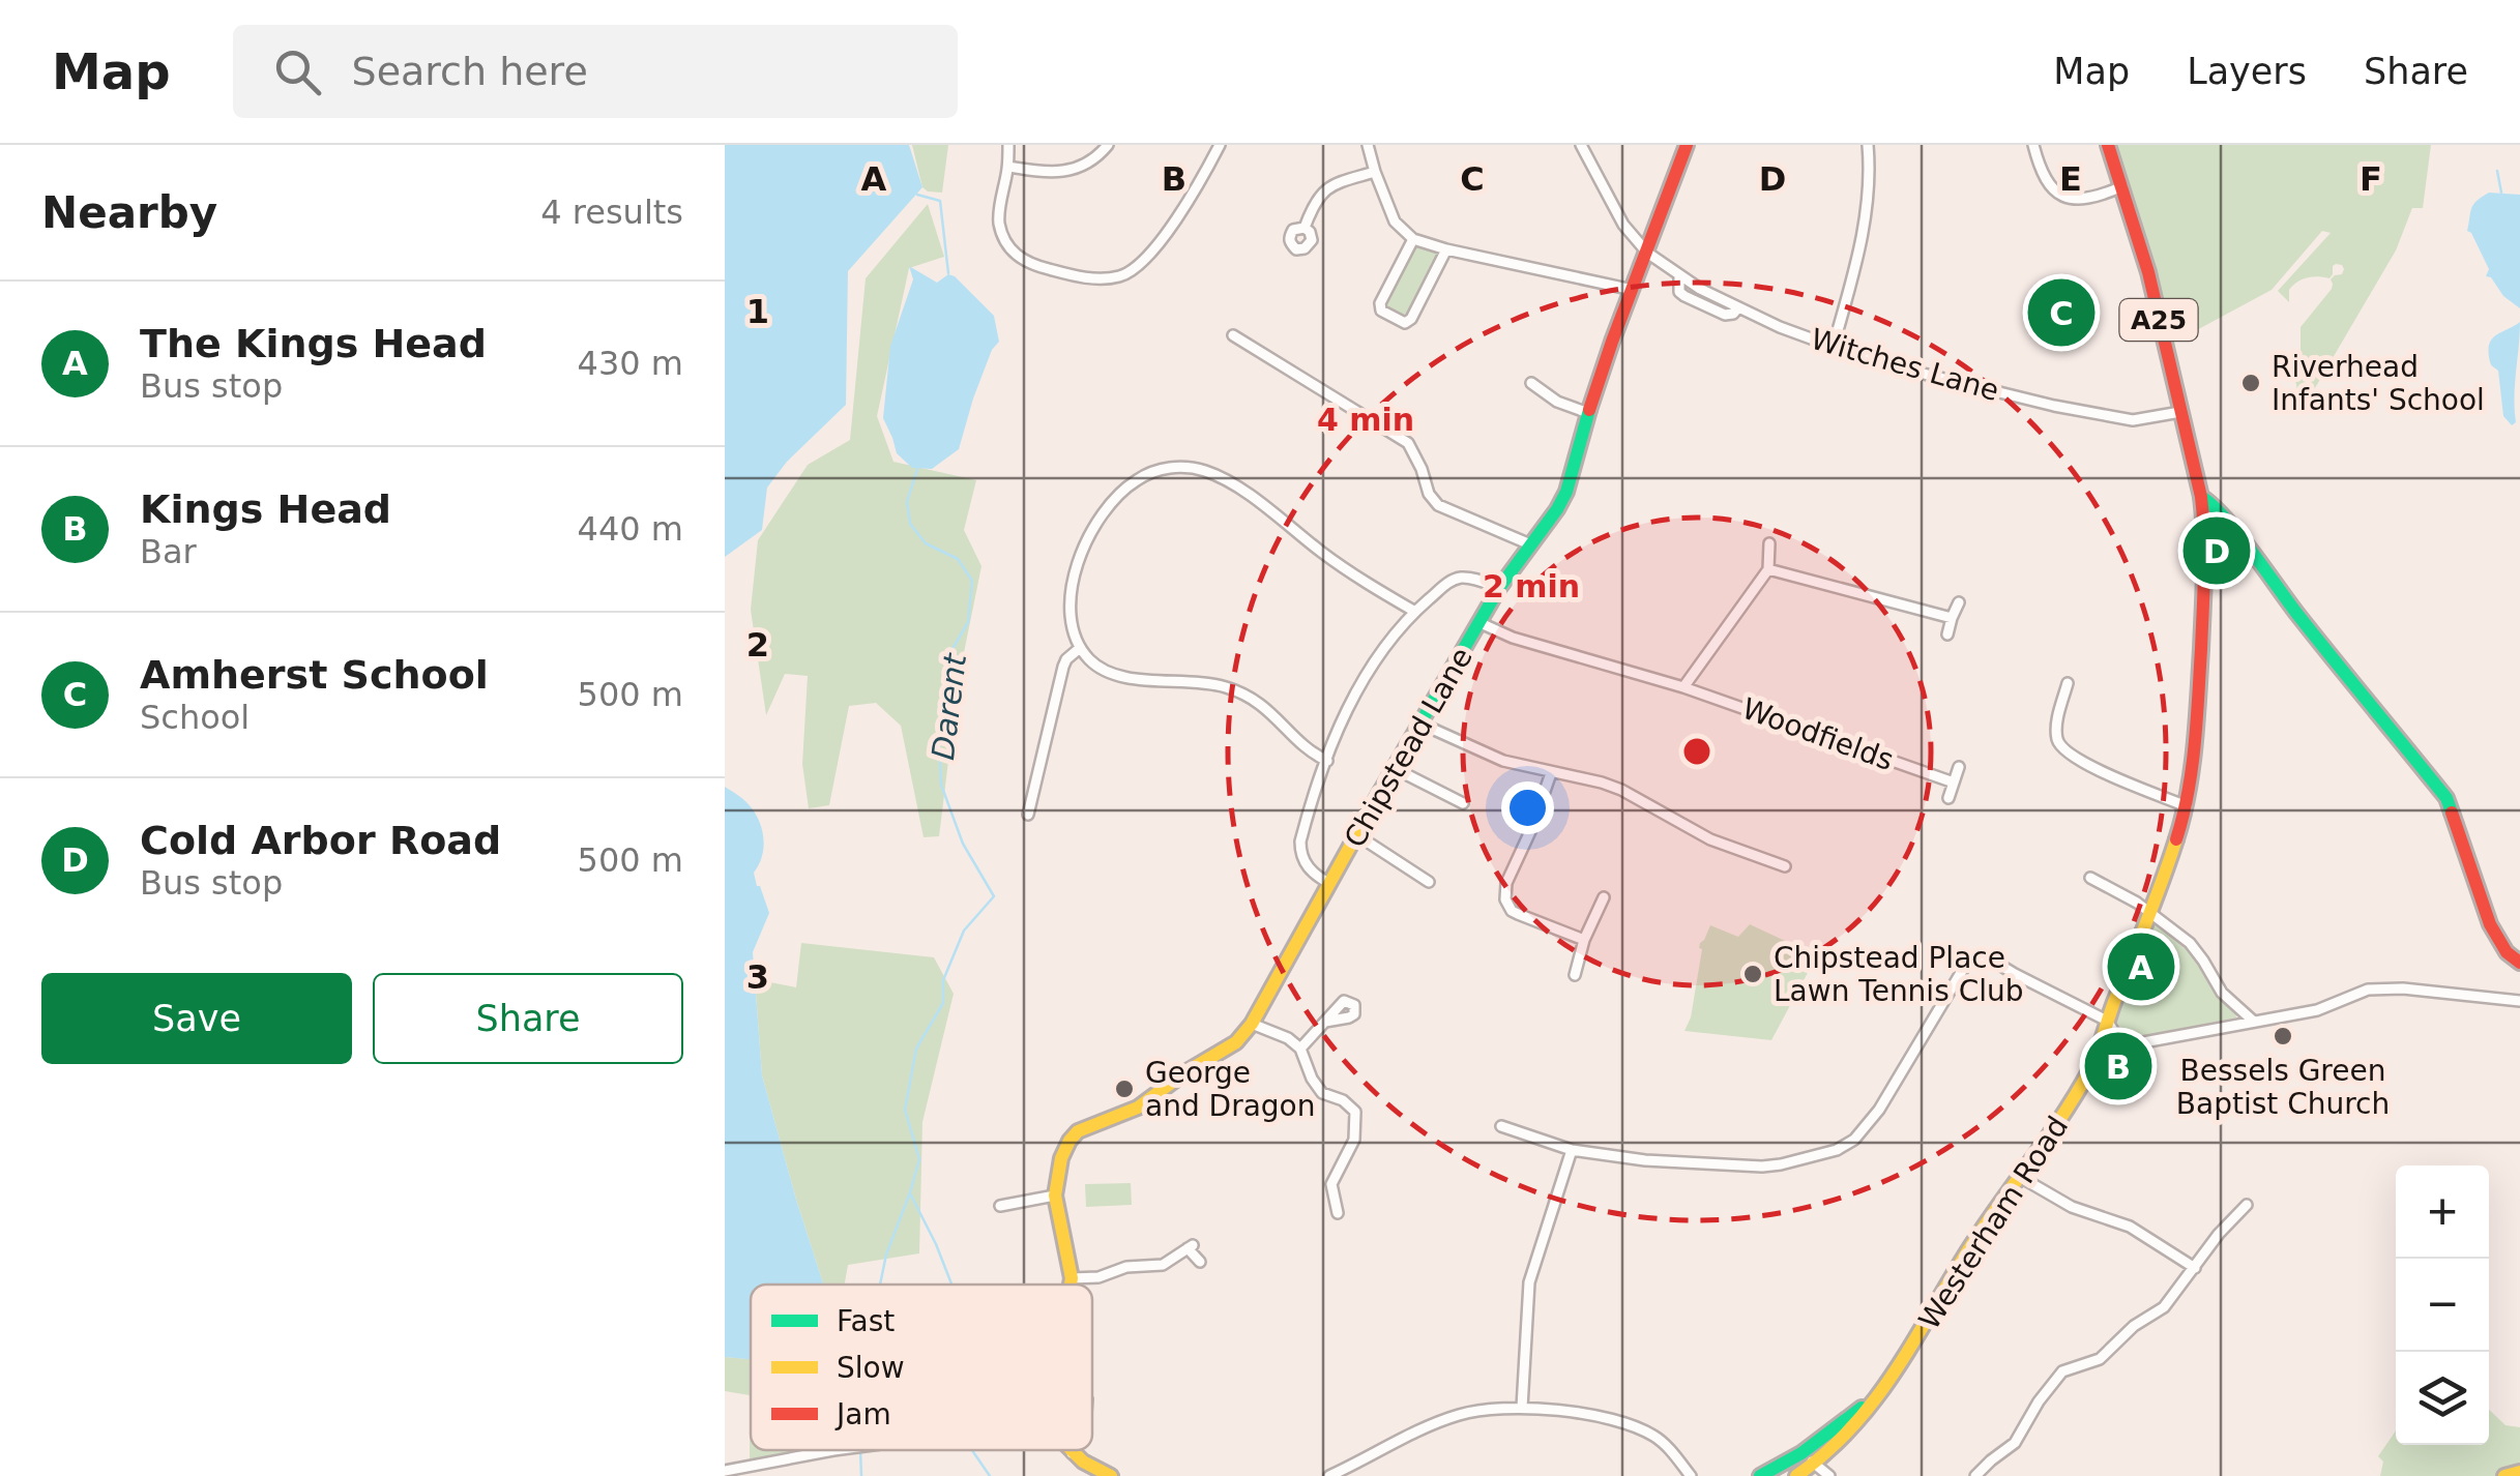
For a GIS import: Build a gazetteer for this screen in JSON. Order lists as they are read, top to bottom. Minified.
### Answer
{"streets":{"main road":["A25","Chipstead Lane","Westerham Road"],"street":["Witches Lane","Woodfields"]},"crossings":[["A25","Witches Lane"],["A25","Westerham Road"],["Witches Lane","Chipstead Lane"],["Woodfields","Chipstead Lane"]],"water":["Darent"],"places":["Riverhead Infants' School","Chipstead Place Lawn Tennis Club","Bessels Green Baptist Church","George and Dragon"],"legend":["Fast","Slow","Jam"],"page":{"header":"Map","search":"Search here","nav":["Map","Layers","Share"],"heading":["Nearby","4 results"],"pins":["C","D","A","B"],"list":[{"mark":"A","name":"The Kings Head","note":"Bus stop","value":"430 m"},{"mark":"B","name":"Kings Head","note":"Bar","value":"440 m"},{"mark":"C","name":"Amherst School","note":"School","value":"500 m"},{"mark":"D","name":"Cold Arbor Road","note":"Bus stop","value":"500 m"}],"buttons":["Save","Share"],"map_buttons":["+","−"]},"grid":{"columns":["A","B","C","D","E","F"],"rows":["1","2","3"]},"rings":["4 min","2 min"]}
